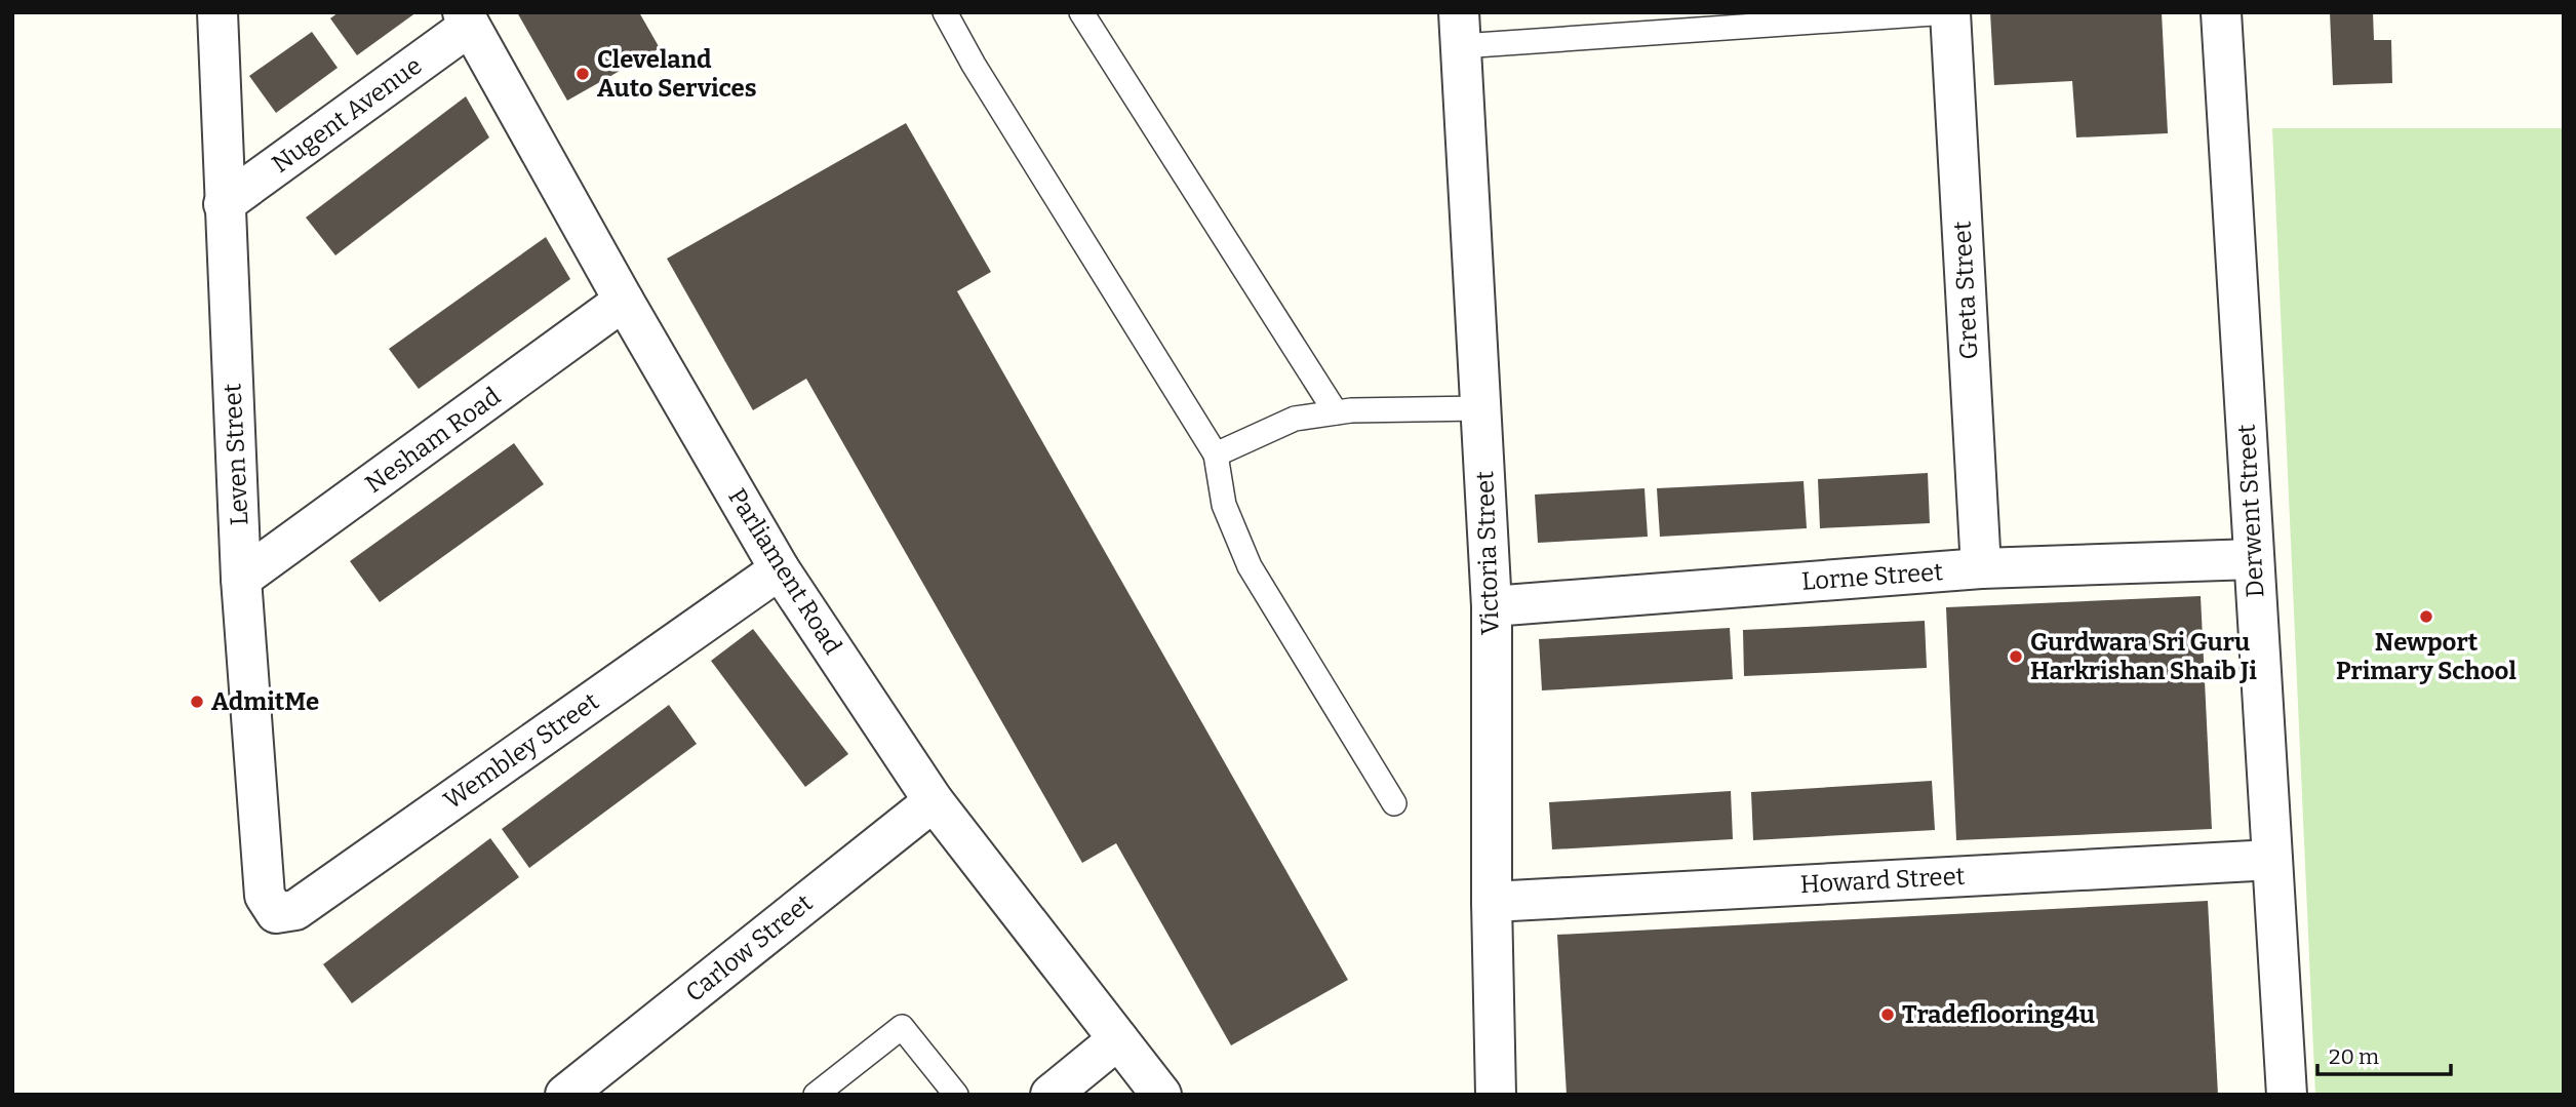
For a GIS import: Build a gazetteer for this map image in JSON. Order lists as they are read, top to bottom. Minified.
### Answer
{"streets":{"street":["Nugent Avenue","Greta Street","Nesham Road","Leven Street","Derwent Street","Victoria Street","Parliament Road","Lorne Street","Wembley Street","Howard Street","Carlow Street"]},"crossings":[["Nugent Avenue","Leven Street"],["Nugent Avenue","Parliament Road"],["Greta Street","Lorne Street"],["Nesham Road","Leven Street"],["Nesham Road","Parliament Road"],["Leven Street","Wembley Street"],["Derwent Street","Lorne Street"],["Derwent Street","Howard Street"],["Victoria Street","Lorne Street"],["Victoria Street","Howard Street"],["Parliament Road","Wembley Street"],["Parliament Road","Carlow Street"]],"places":["Cleveland Auto Services","Newport Primary School","Gurdwara Sri Guru Harkrishan Shaib Ji","AdmitMe","Tradeflooring4u"],"scale_bar":"20 m"}
